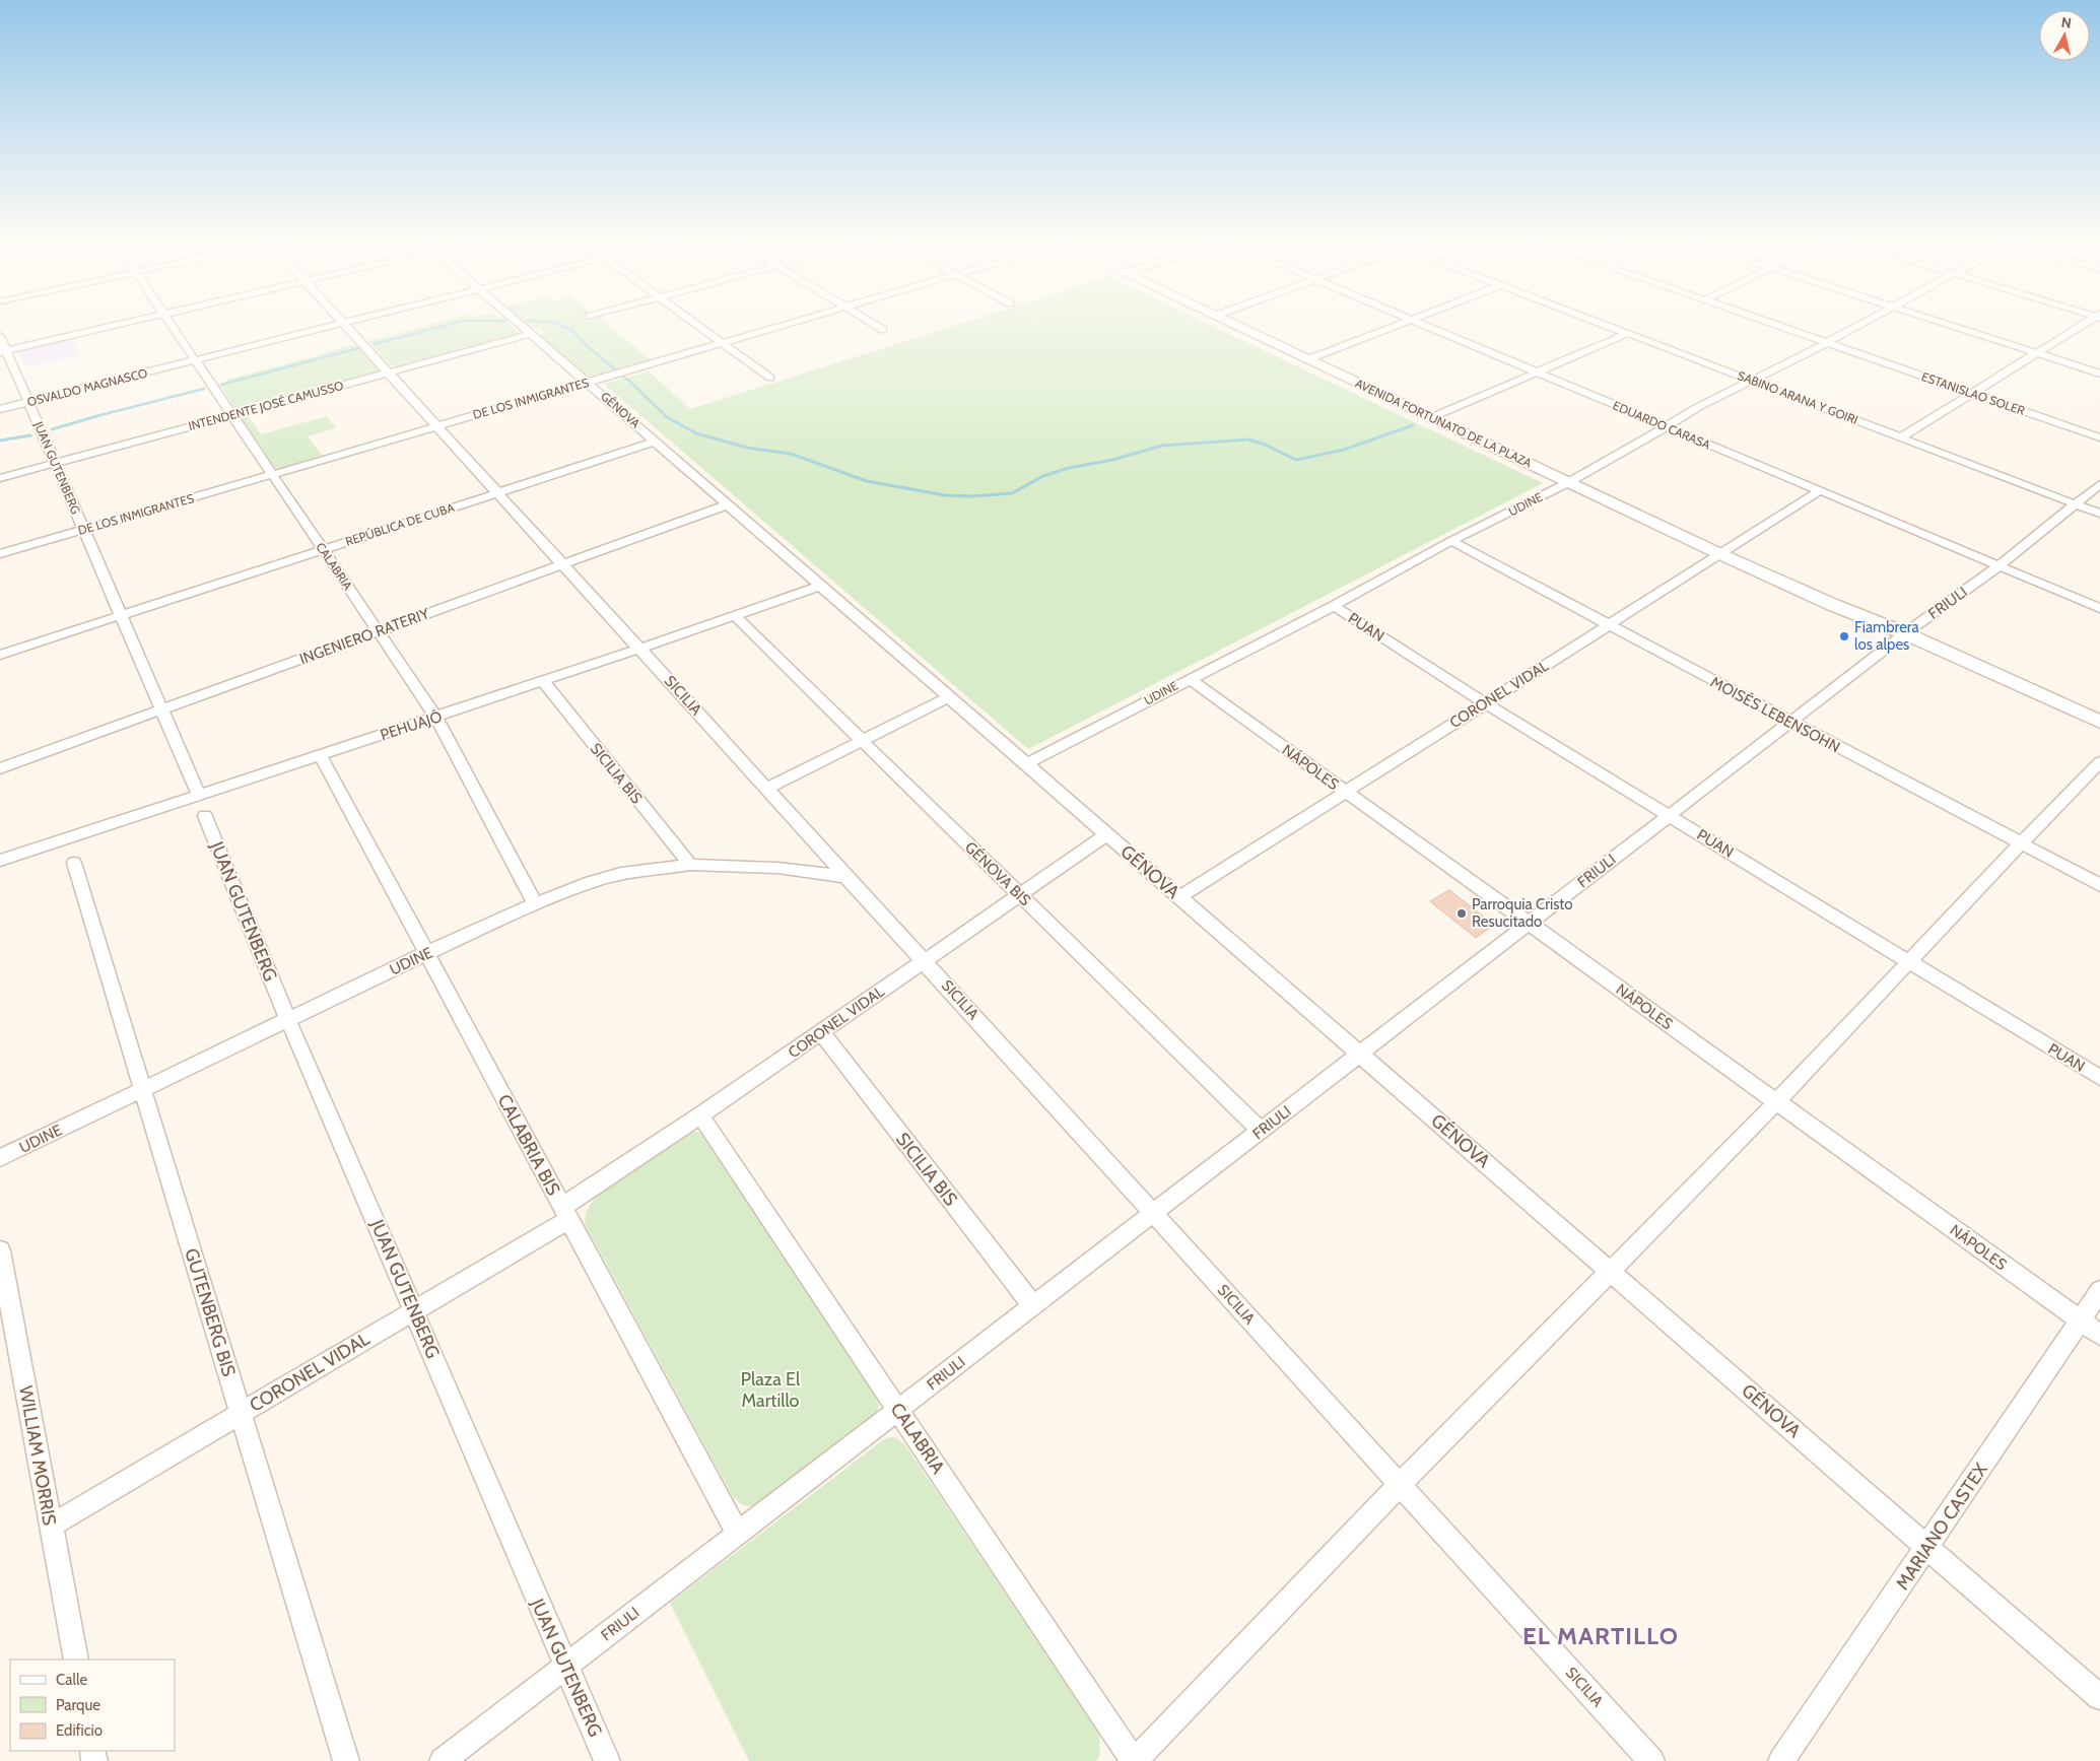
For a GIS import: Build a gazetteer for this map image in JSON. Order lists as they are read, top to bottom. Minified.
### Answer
{"streets":{"main road":["AVENIDA FORTUNATO DE LA PLAZA"],"street":["OSVALDO MAGNASCO","ESTANISLAO SOLER","SABINO ARANA Y GOIRI","DE LOS INMIGRANTES","INTENDENTE JOSÉ CAMUSSO","GÉNOVA","EDUARDO CARASA","JUAN GUTENBERG","UDINE","REPÚBLICA DE CUBA","CALABRIA","FRIULI","PUAN","INGENIERO RATERIY","CORONEL VIDAL","SICILIA","MOISÉS LEBENSOHN","PEHUAJÓ","NÁPOLES","SICILIA BIS","GÉNOVA BIS","CALABRIA BIS","GUTENBERG BIS","WILLIAM MORRIS","MARIANO CASTEX"]},"crossings":[["OSVALDO MAGNASCO","JUAN GUTENBERG"],["OSVALDO MAGNASCO","CALABRIA"],["OSVALDO MAGNASCO","SICILIA"],["ESTANISLAO SOLER","UDINE"],["SABINO ARANA Y GOIRI","UDINE"],["SABINO ARANA Y GOIRI","FRIULI"],["DE LOS INMIGRANTES","GÉNOVA"],["DE LOS INMIGRANTES","JUAN GUTENBERG"],["DE LOS INMIGRANTES","CALABRIA"],["DE LOS INMIGRANTES","SICILIA"],["INTENDENTE JOSÉ CAMUSSO","GÉNOVA"],["INTENDENTE JOSÉ CAMUSSO","JUAN GUTENBERG"],["INTENDENTE JOSÉ CAMUSSO","CALABRIA"],["INTENDENTE JOSÉ CAMUSSO","SICILIA"],["GÉNOVA","UDINE"],["GÉNOVA","REPÚBLICA DE CUBA"],["GÉNOVA","FRIULI"],["GÉNOVA","INGENIERO RATERIY"],["GÉNOVA","CORONEL VIDAL"],["GÉNOVA","PEHUAJÓ"],["GÉNOVA","MARIANO CASTEX"],["AVENIDA FORTUNATO DE LA PLAZA","UDINE"],["AVENIDA FORTUNATO DE LA PLAZA","FRIULI"],["AVENIDA FORTUNATO DE LA PLAZA","CORONEL VIDAL"],["EDUARDO CARASA","UDINE"],["EDUARDO CARASA","FRIULI"],["EDUARDO CARASA","CORONEL VIDAL"],["JUAN GUTENBERG","UDINE"],["JUAN GUTENBERG","REPÚBLICA DE CUBA"],["JUAN GUTENBERG","FRIULI"],["JUAN GUTENBERG","INGENIERO RATERIY"],["JUAN GUTENBERG","CORONEL VIDAL"],["JUAN GUTENBERG","PEHUAJÓ"],["UDINE","CALABRIA"],["UDINE","PUAN"],["UDINE","SICILIA"],["UDINE","MOISÉS LEBENSOHN"],["UDINE","NÁPOLES"],["UDINE","SICILIA BIS"],["UDINE","CALABRIA BIS"],["UDINE","GUTENBERG BIS"],["REPÚBLICA DE CUBA","CALABRIA"],["REPÚBLICA DE CUBA","SICILIA"],["CALABRIA","FRIULI"],["CALABRIA","INGENIERO RATERIY"],["CALABRIA","CORONEL VIDAL"],["CALABRIA","PEHUAJÓ"],["FRIULI","PUAN"],["FRIULI","SICILIA"],["FRIULI","MOISÉS LEBENSOHN"],["FRIULI","NÁPOLES"],["FRIULI","SICILIA BIS"],["FRIULI","GÉNOVA BIS"],["FRIULI","CALABRIA BIS"],["PUAN","CORONEL VIDAL"],["INGENIERO RATERIY","SICILIA"],["CORONEL VIDAL","SICILIA"],["CORONEL VIDAL","MOISÉS LEBENSOHN"],["CORONEL VIDAL","NÁPOLES"],["CORONEL VIDAL","SICILIA BIS"],["CORONEL VIDAL","GÉNOVA BIS"],["CORONEL VIDAL","CALABRIA BIS"],["CORONEL VIDAL","GUTENBERG BIS"],["CORONEL VIDAL","WILLIAM MORRIS"],["SICILIA","PEHUAJÓ"],["PEHUAJÓ","SICILIA BIS"],["PEHUAJÓ","GÉNOVA BIS"],["PEHUAJÓ","CALABRIA BIS"],["NÁPOLES","MARIANO CASTEX"]],"districts":["EL MARTILLO"],"parks":["Plaza El Martillo"],"places":["Fiambrera los alpes","Parroquia Cristo Resucitado"],"legend":["Calle","Parque","Edificio"],"north":"top"}
